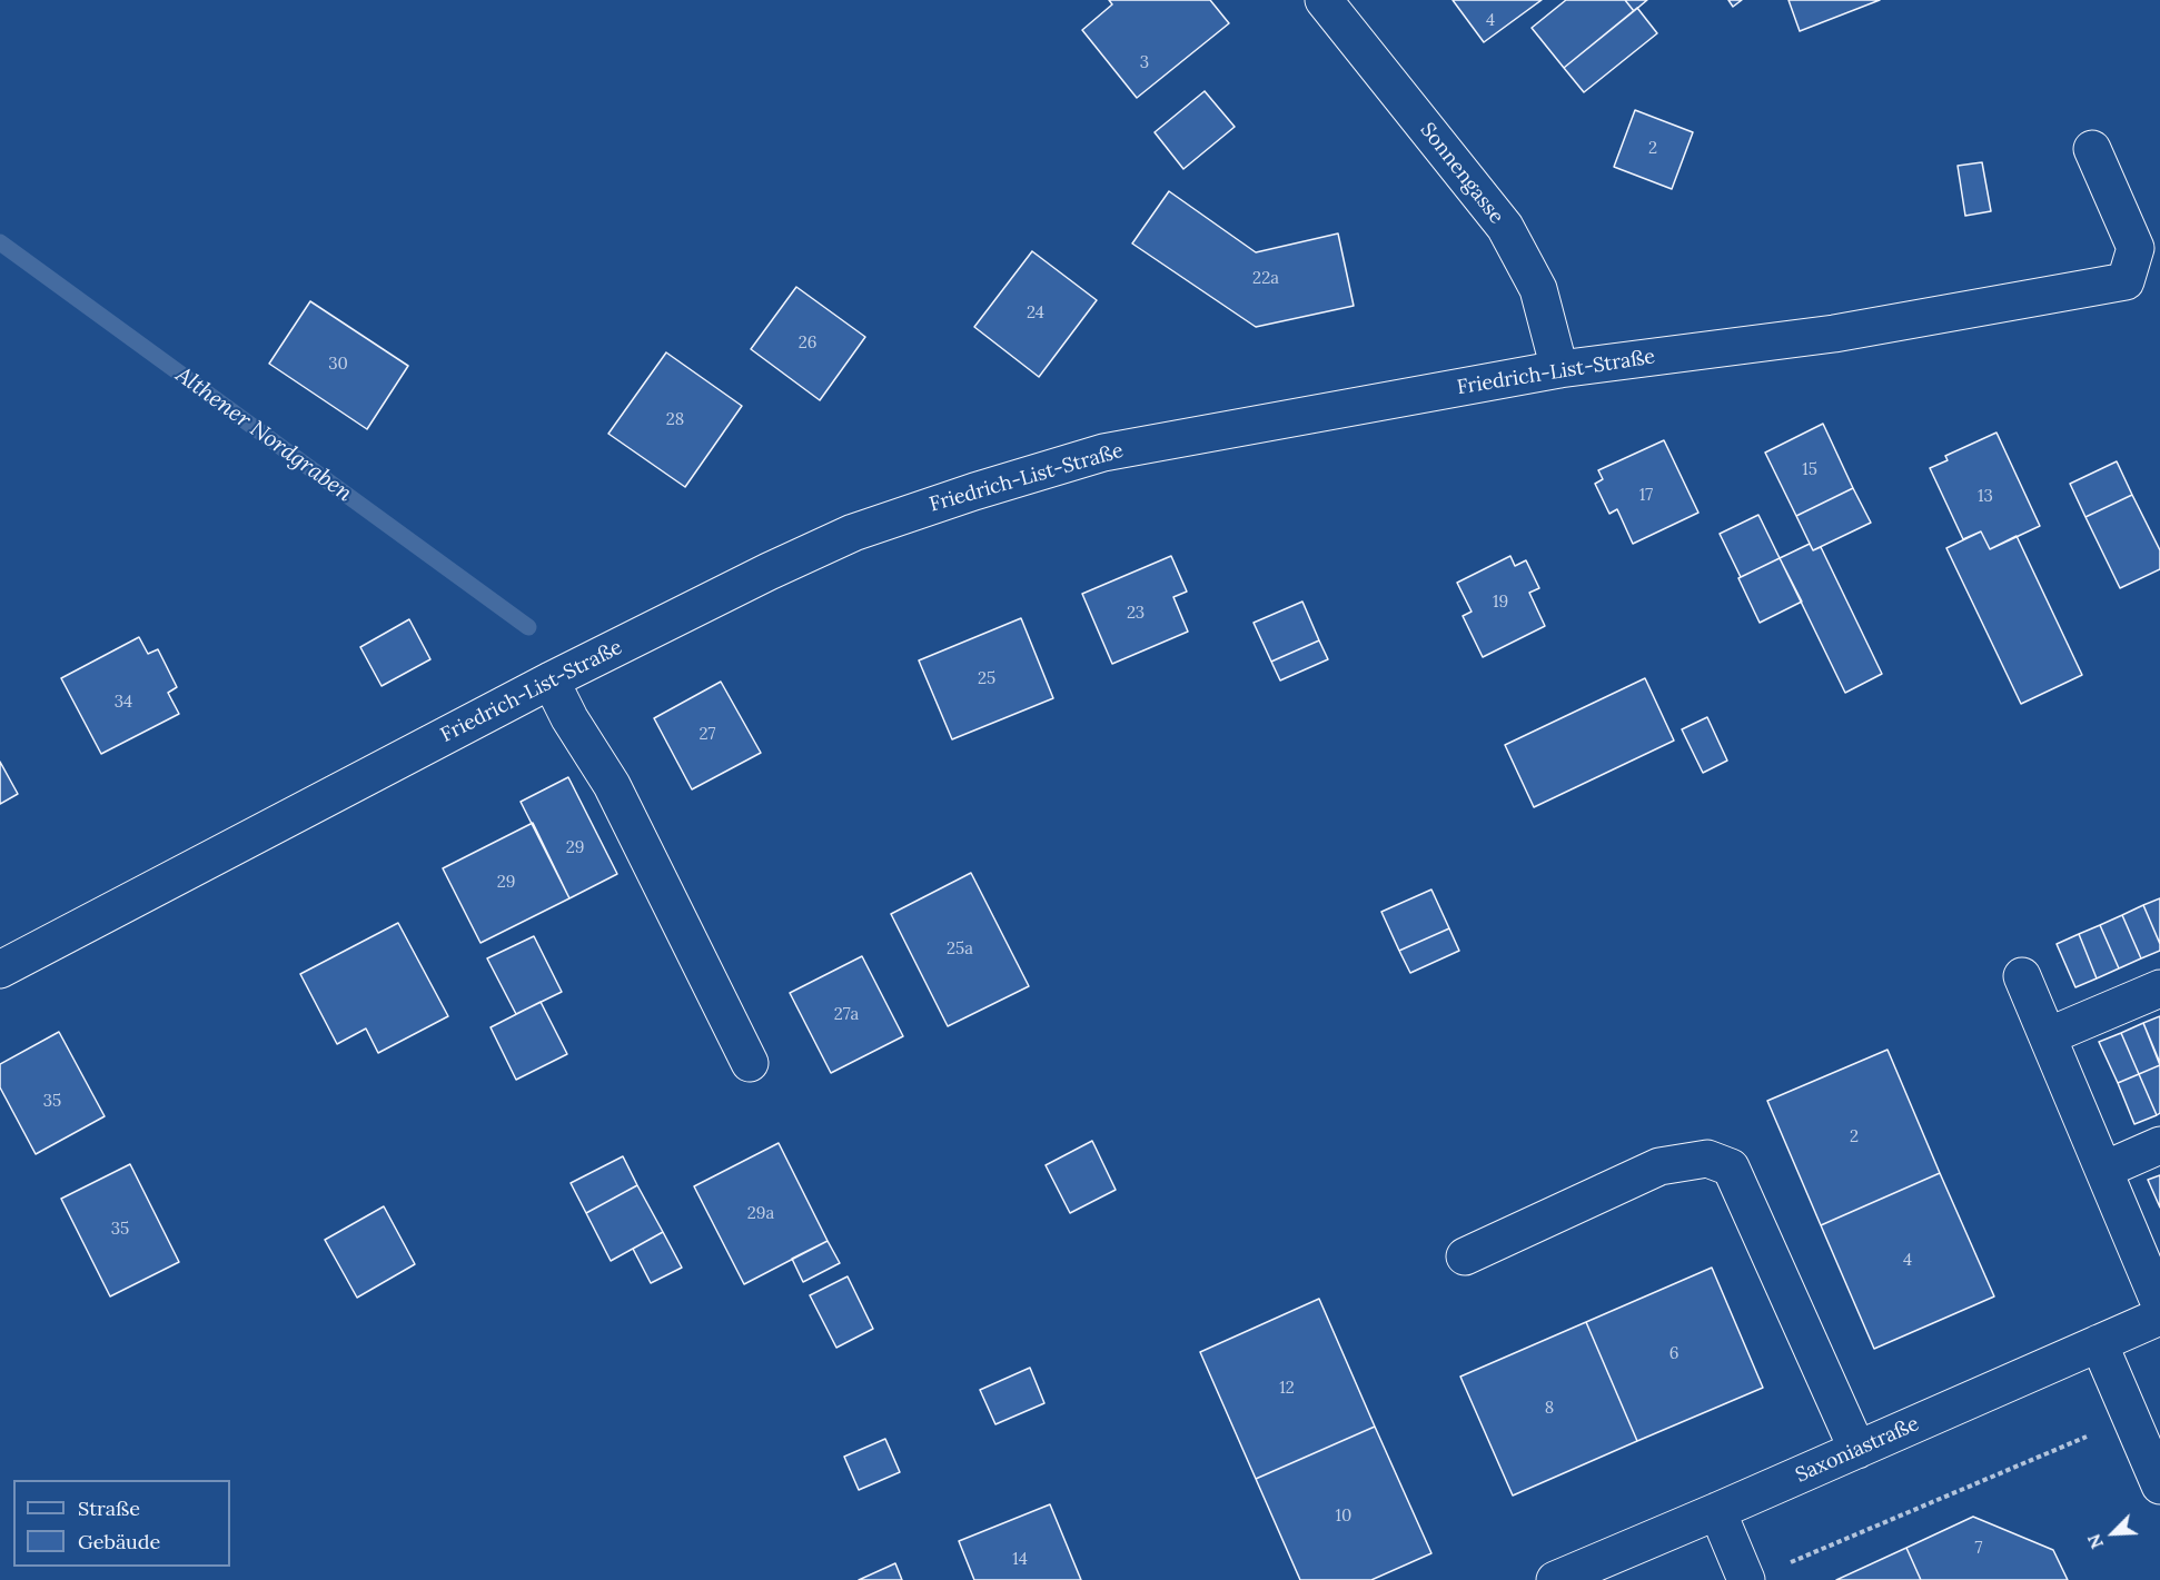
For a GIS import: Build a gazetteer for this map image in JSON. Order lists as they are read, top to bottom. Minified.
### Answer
{"streets":{"street":["Sonnengasse","Friedrich-List-Straße","Saxoniastraße"]},"crossings":[["Sonnengasse","Friedrich-List-Straße"]],"water":["Althener Nordgraben"],"house_numbers":["4","3","2","22a","24","26","30","28","15","17","13","19","23","25","34","27","29","29","25a","27a","35","2","29a","35","4","6","12","8","10","7","14"],"legend":["Straße","Gebäude"],"north":"bottom left"}
